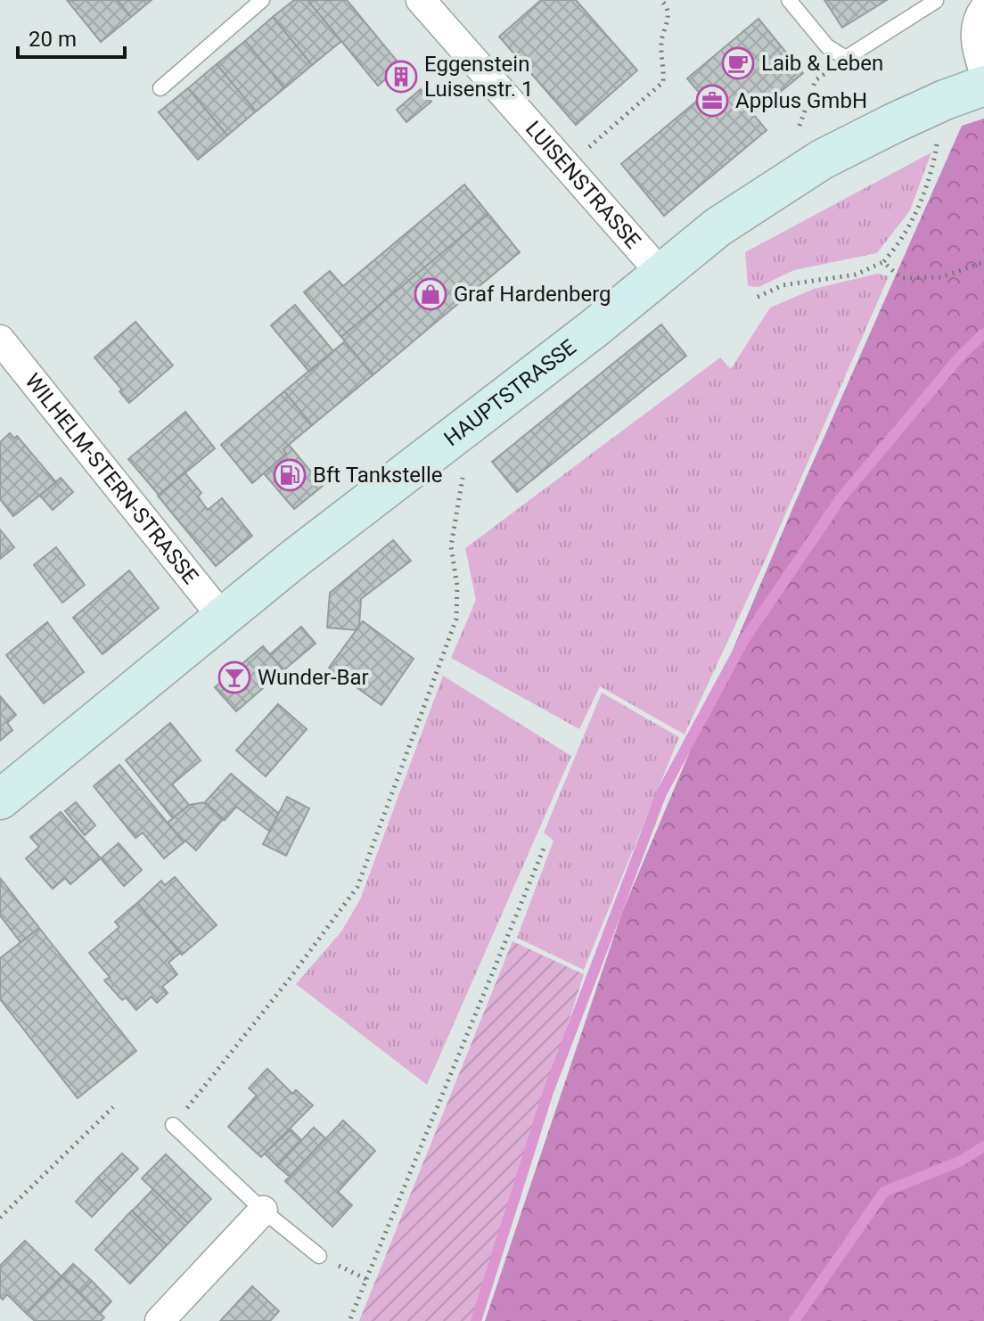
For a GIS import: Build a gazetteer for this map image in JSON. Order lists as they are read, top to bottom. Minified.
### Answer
{"streets":{"street":["LUISENSTRASSE","HAUPTSTRASSE","WILHELM-STERN-STRASSE"]},"crossings":[["LUISENSTRASSE","HAUPTSTRASSE"],["HAUPTSTRASSE","WILHELM-STERN-STRASSE"]],"places":{"cafe":["Laib & Leben"],"building":["Eggenstein Luisenstr. 1"],"office":["Applus GmbH"],"shop":["Graf Hardenberg"],"fuel station":["Bft Tankstelle"],"bar":["Wunder-Bar"]},"scale_bar":"20 m"}
